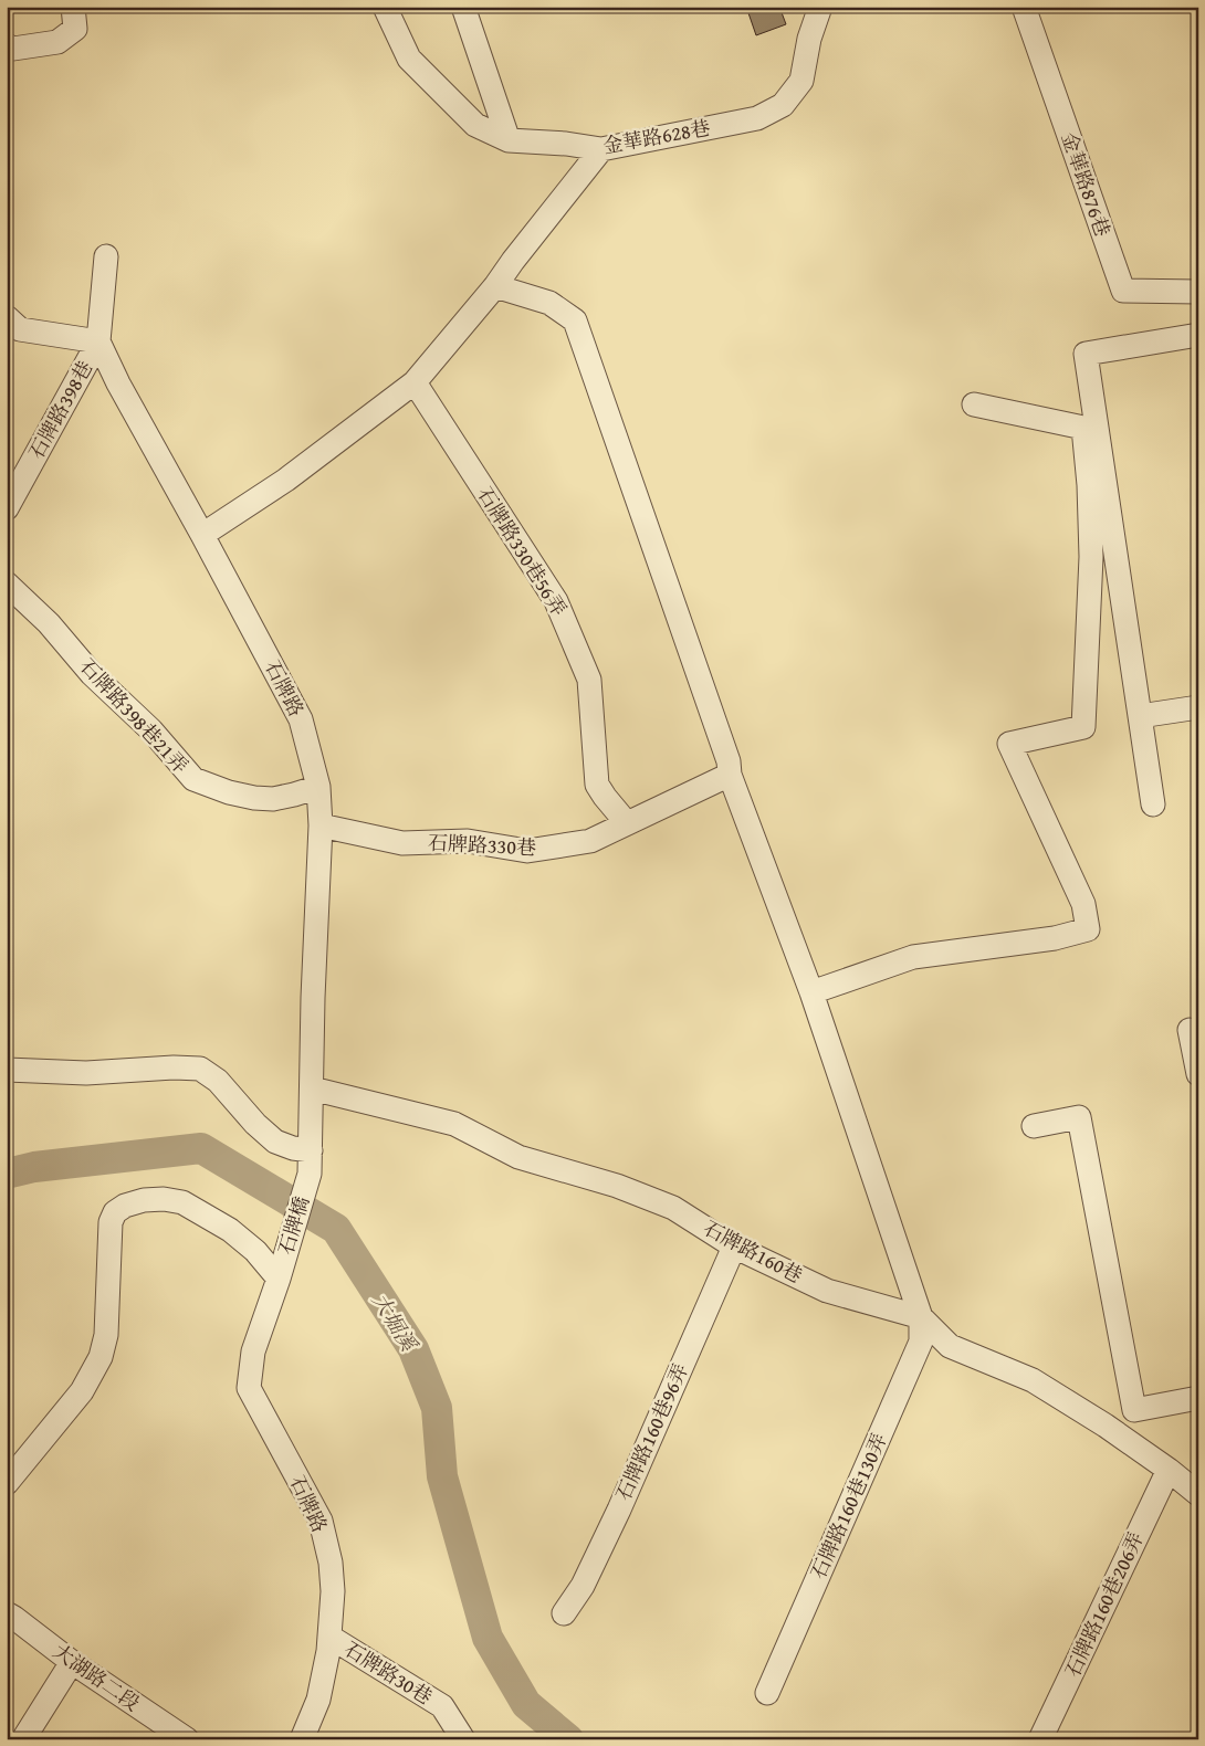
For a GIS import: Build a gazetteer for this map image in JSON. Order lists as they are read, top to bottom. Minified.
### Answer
{"streets":{"street":["金華路628巷","金華路876巷","石牌路398巷","石牌路330巷56弄","石牌路","石牌路398巷21弄","石牌路330巷","石牌橋","石牌路160巷","石牌路160巷96弄","石牌路160巷130弄","石牌路160巷206弄","石牌路30巷","大湖路二段"]},"crossings":[["石牌路398巷","石牌路"],["石牌路330巷56弄","石牌路330巷"],["石牌路","石牌路398巷21弄"],["石牌路","石牌路330巷"],["石牌路","石牌橋"],["石牌路","石牌路160巷"],["石牌路","石牌路30巷"],["石牌路160巷","石牌路160巷96弄"],["石牌路160巷","石牌路160巷130弄"],["石牌路160巷","石牌路160巷206弄"]],"water":["大堀溪"]}
